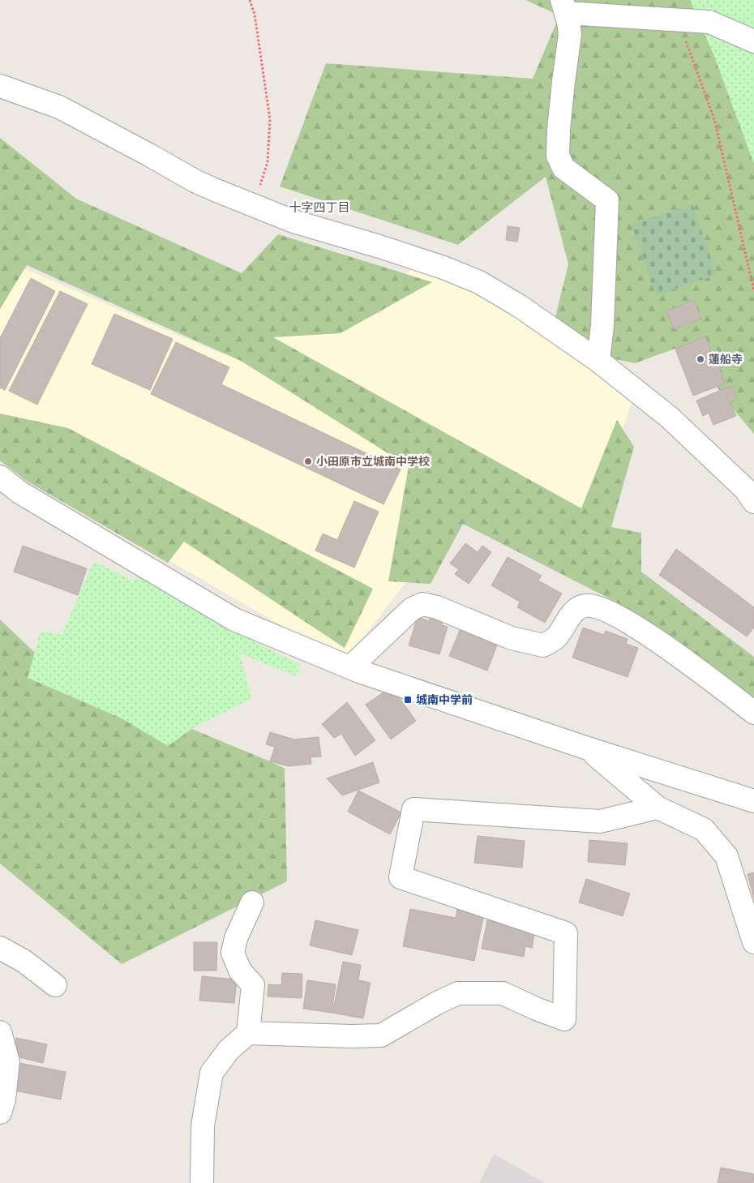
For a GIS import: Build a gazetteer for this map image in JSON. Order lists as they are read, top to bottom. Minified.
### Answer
{"districts":["十字四丁目"],"places":{"other":["蓮船寺","小田原市立城南中学校"],"transit":["城南中学前"]}}
